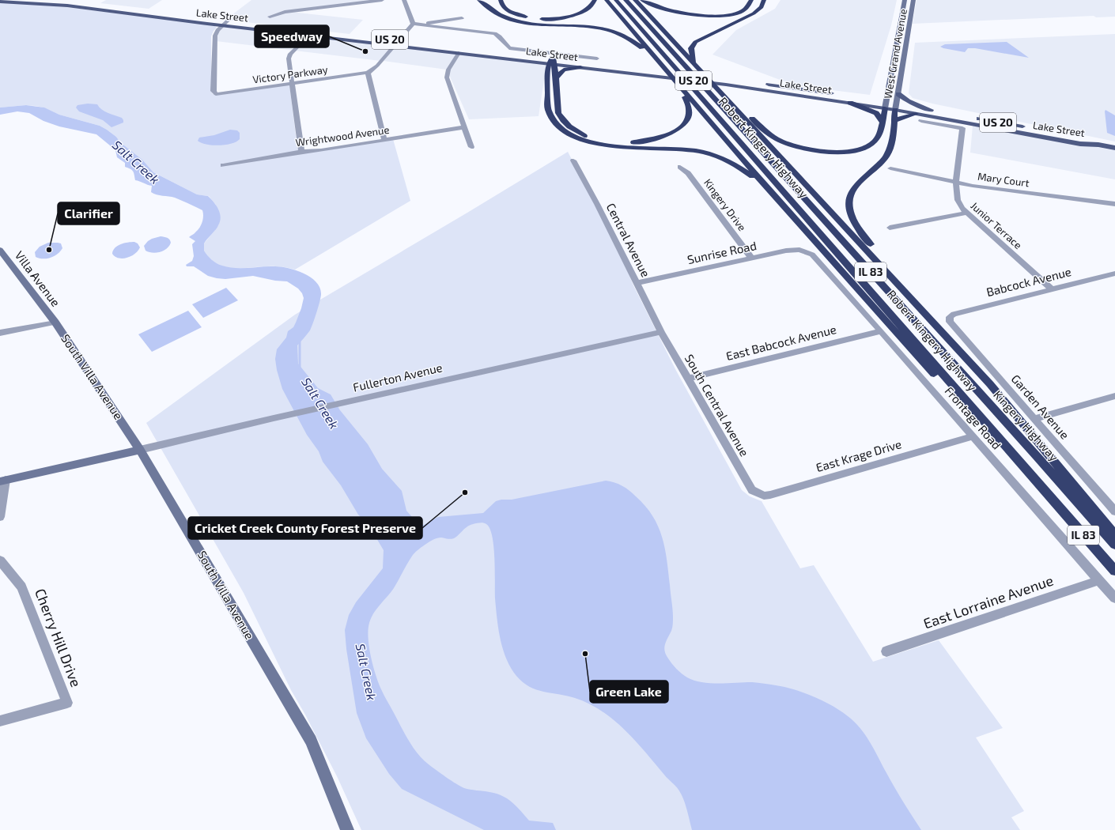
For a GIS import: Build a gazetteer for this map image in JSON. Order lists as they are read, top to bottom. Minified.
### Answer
{"streets":{"highway":["US 20","Robert Kingery Highway","IL 83","Kingery Highway"],"main road":["Lake Street","West Grand Avenue","Villa Avenue","South Villa Avenue"],"street":["Victory Parkway","Wrightwood Avenue","Mary Court","Kingery Drive","Junior Terrace","Central Avenue","Sunrise Road","Babcock Avenue","East Babcock Avenue","Fullerton Avenue","South Central Avenue","Garden Avenue","Frontage Road","East Krage Drive","East Lorraine Avenue","Cherry Hill Drive"]},"crossings":[["Lake Street","US 20"],["Lake Street","West Grand Avenue"],["Lake Street","Victory Parkway"],["Mary Court","Junior Terrace"],["Kingery Drive","Sunrise Road"],["Junior Terrace","Babcock Avenue"],["Central Avenue","Sunrise Road"],["Central Avenue","Fullerton Avenue"],["Central Avenue","South Central Avenue"],["Sunrise Road","Frontage Road"],["Villa Avenue","South Villa Avenue"],["Babcock Avenue","Garden Avenue"],["East Babcock Avenue","South Central Avenue"],["East Babcock Avenue","Frontage Road"],["South Villa Avenue","Fullerton Avenue"],["Fullerton Avenue","South Central Avenue"],["South Central Avenue","East Krage Drive"],["Frontage Road","East Krage Drive"],["Frontage Road","East Lorraine Avenue"]],"water":["Salt Creek"],"places":["Speedway","Clarifier","Cricket Creek County Forest Preserve","Green Lake"]}
